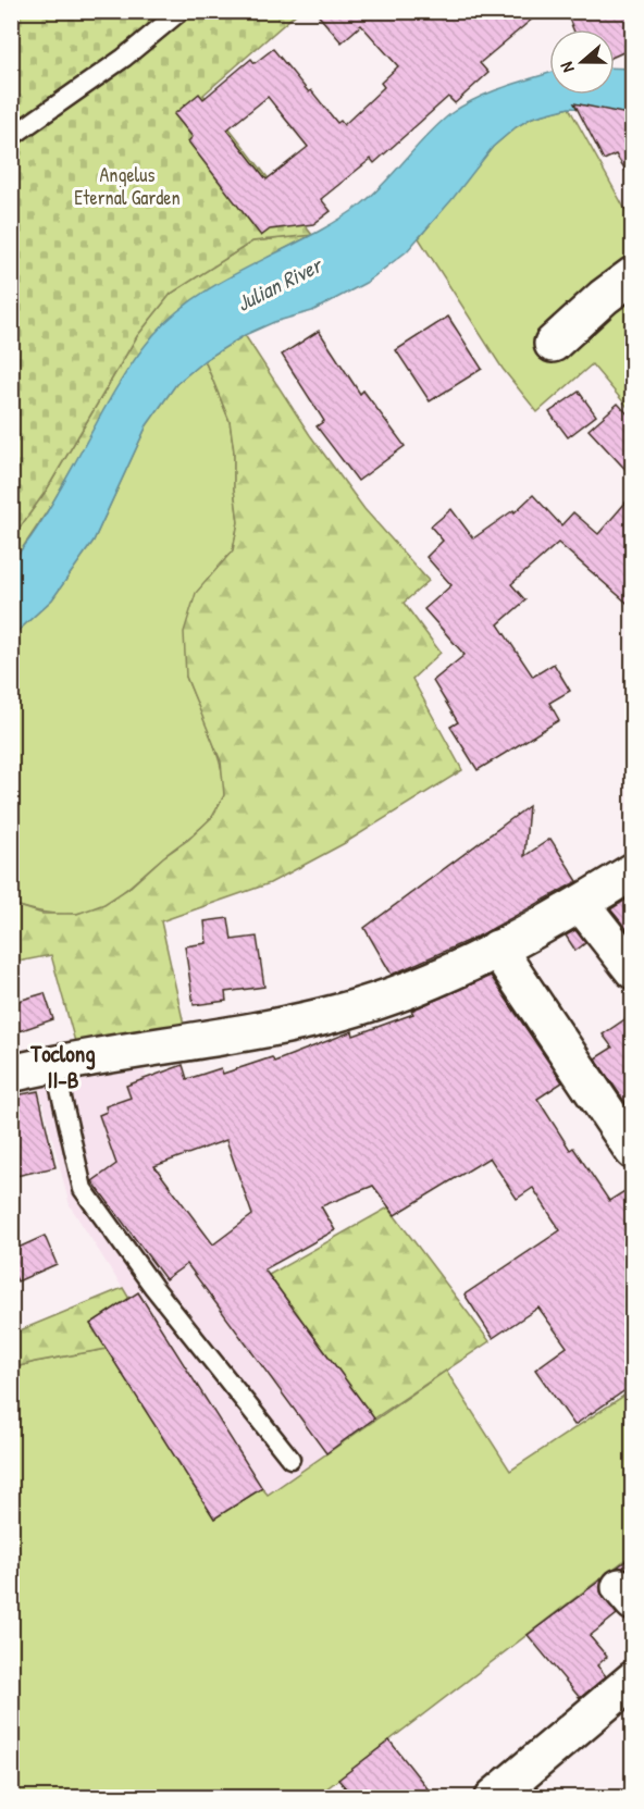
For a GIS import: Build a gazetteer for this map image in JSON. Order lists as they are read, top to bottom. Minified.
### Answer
{"districts":["Toclong II-B"],"water":["Julian River"],"parks":["Angelus Eternal Garden"],"north":"left"}
